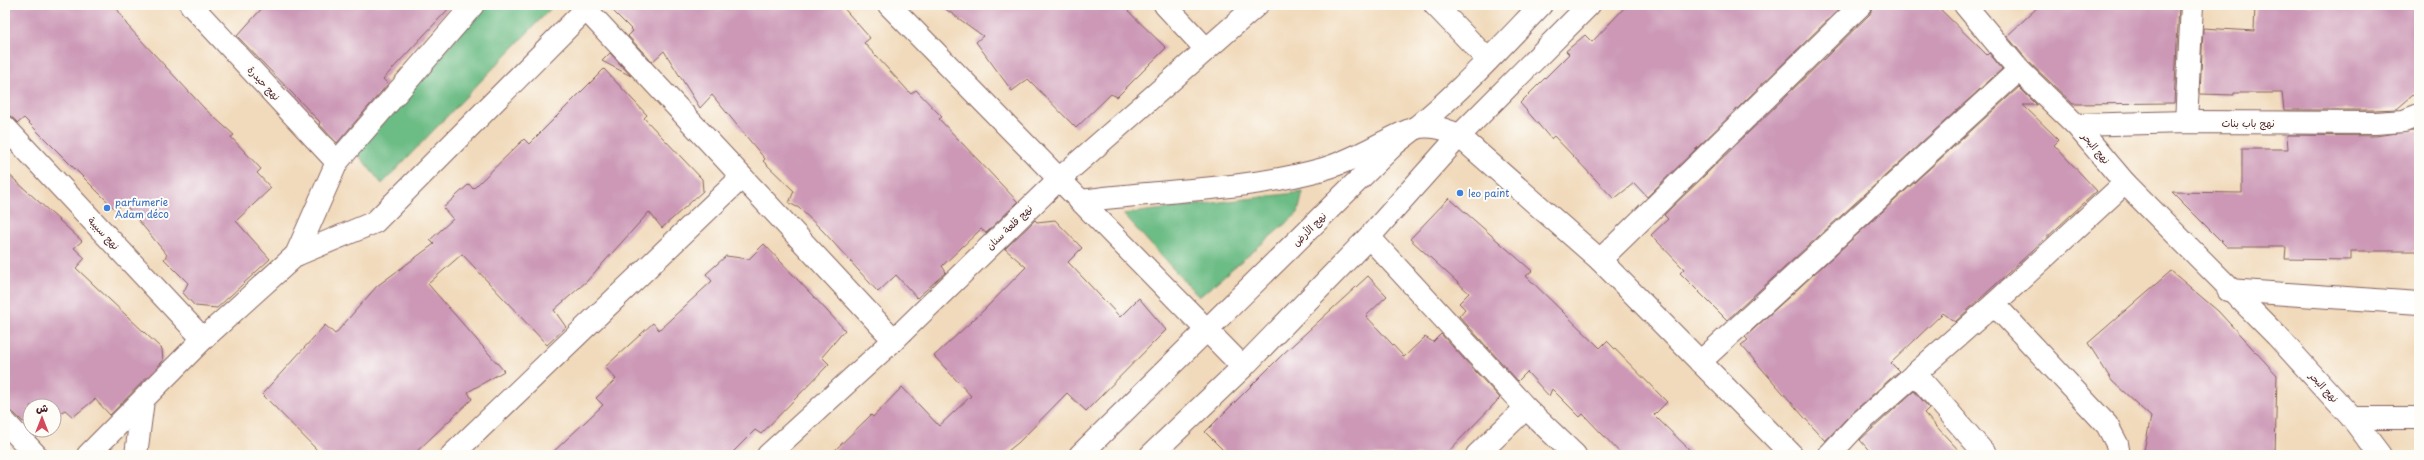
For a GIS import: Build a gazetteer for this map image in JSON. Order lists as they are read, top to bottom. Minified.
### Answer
{"streets":{"street":["نهج حيدرة","نهج باب بنات","نهج البحر","نهج قلعة سنان","نهج الأرض","نهج سبيبة"]},"crossings":[["نهج باب بنات","نهج البحر"]],"places":["leo paint","parfumerie Adam déco"],"north":"top"}
